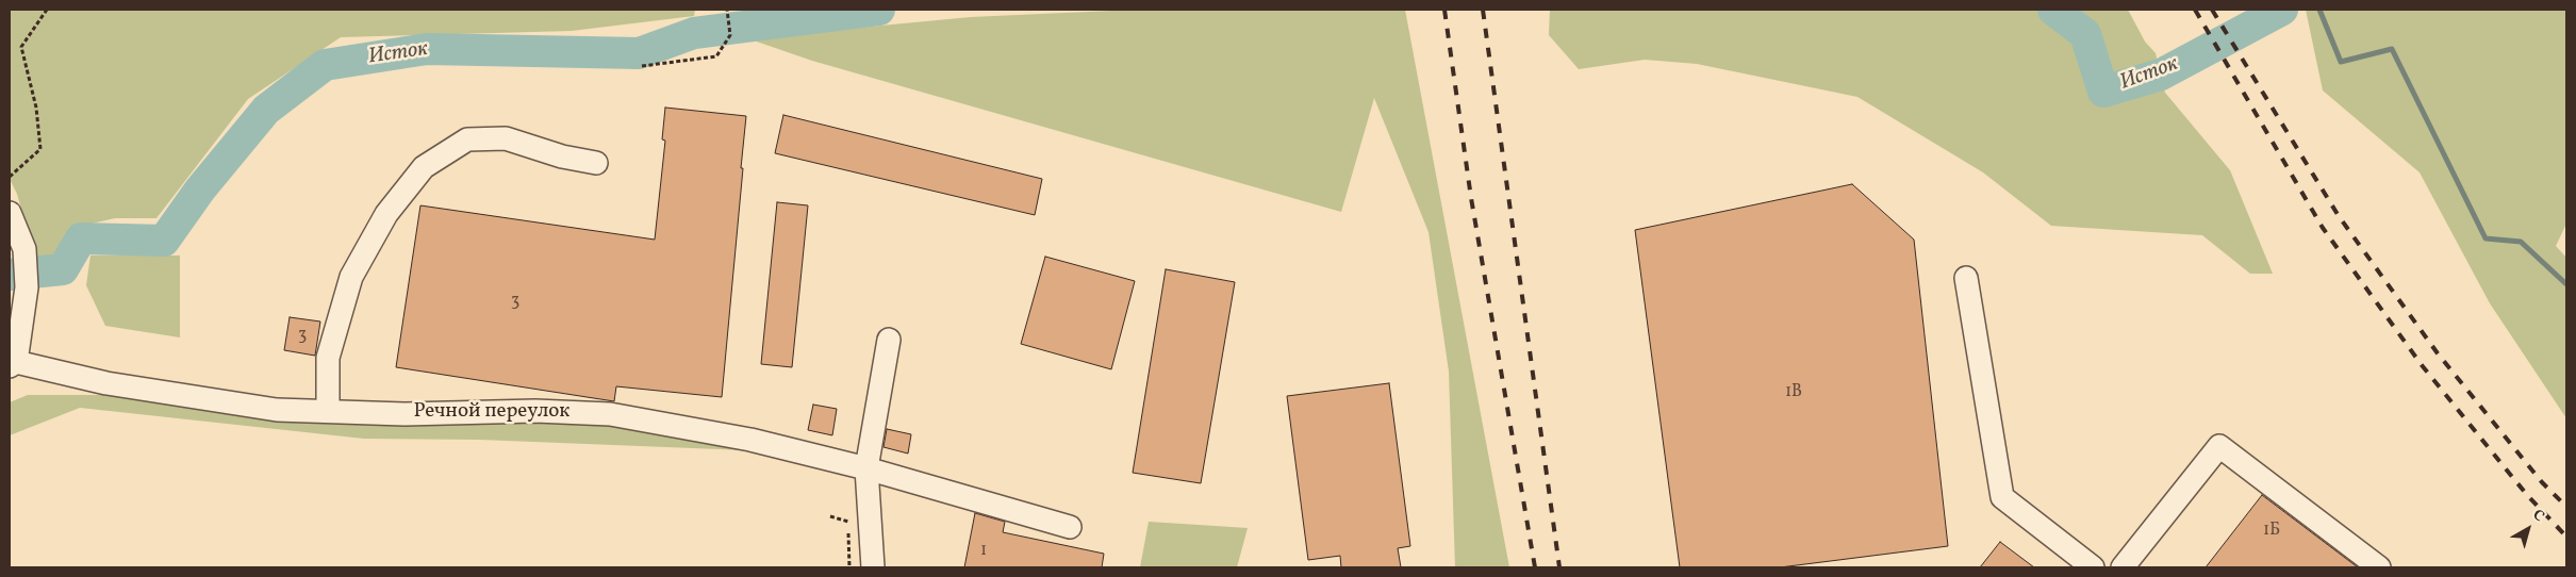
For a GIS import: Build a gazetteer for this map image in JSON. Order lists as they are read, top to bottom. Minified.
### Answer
{"streets":{"street":["Речной переулок"]},"water":["Исток"],"house_numbers":["3","3","1В","1Б","1"],"north":"top right"}
